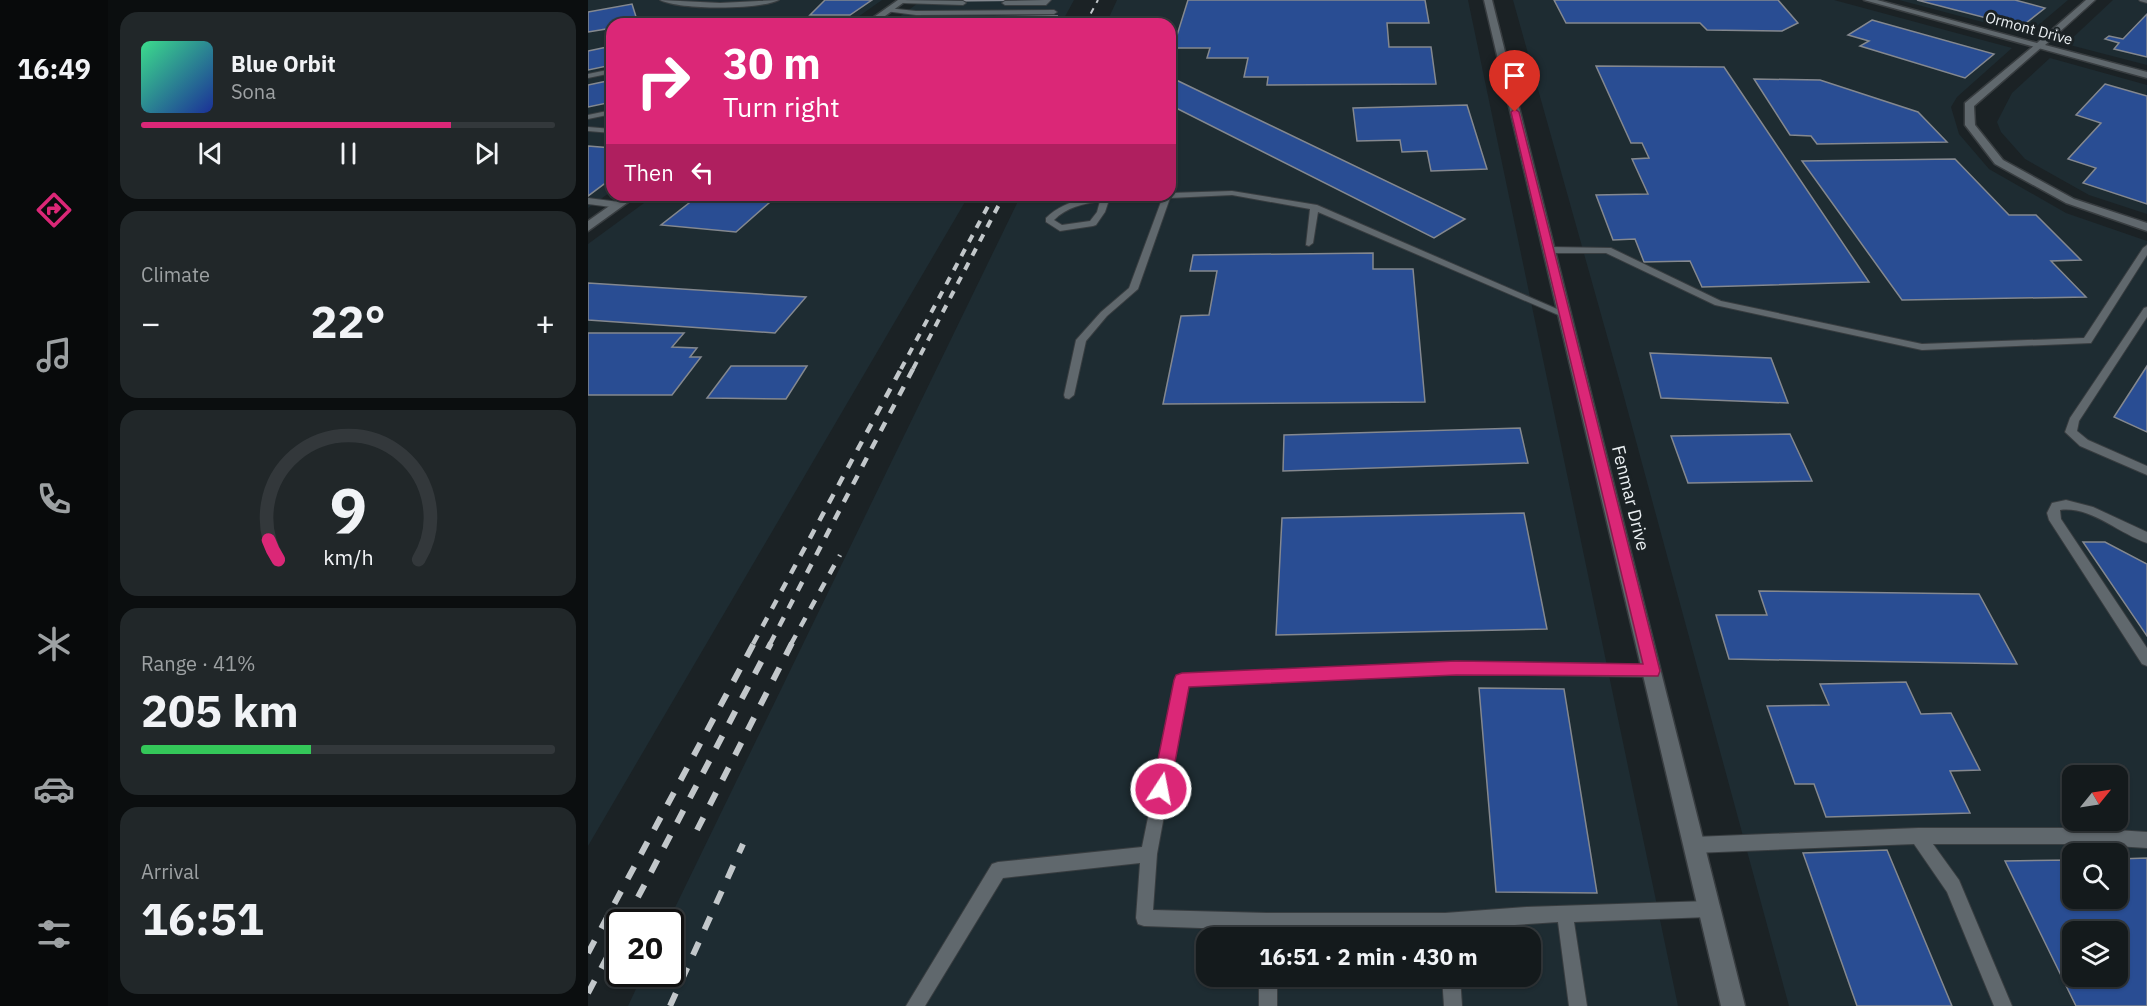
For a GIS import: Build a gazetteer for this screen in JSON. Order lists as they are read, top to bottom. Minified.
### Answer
{"streets":{"street":["Ormont Drive","Fenmar Drive"]},"north":"top right","page":{"tabs":"16:49","turn":["30 m","Turn right"],"song":["Blue Orbit","Sona"],"then":"Then","tile":["Climate",["Range · 41%","205 km"],["Arrival","16:51"]],"heat":["−","22°","+"],"limit":"20","trip":"16:51 · 2 min · 430 m","gauge":["9","km/h"]}}
